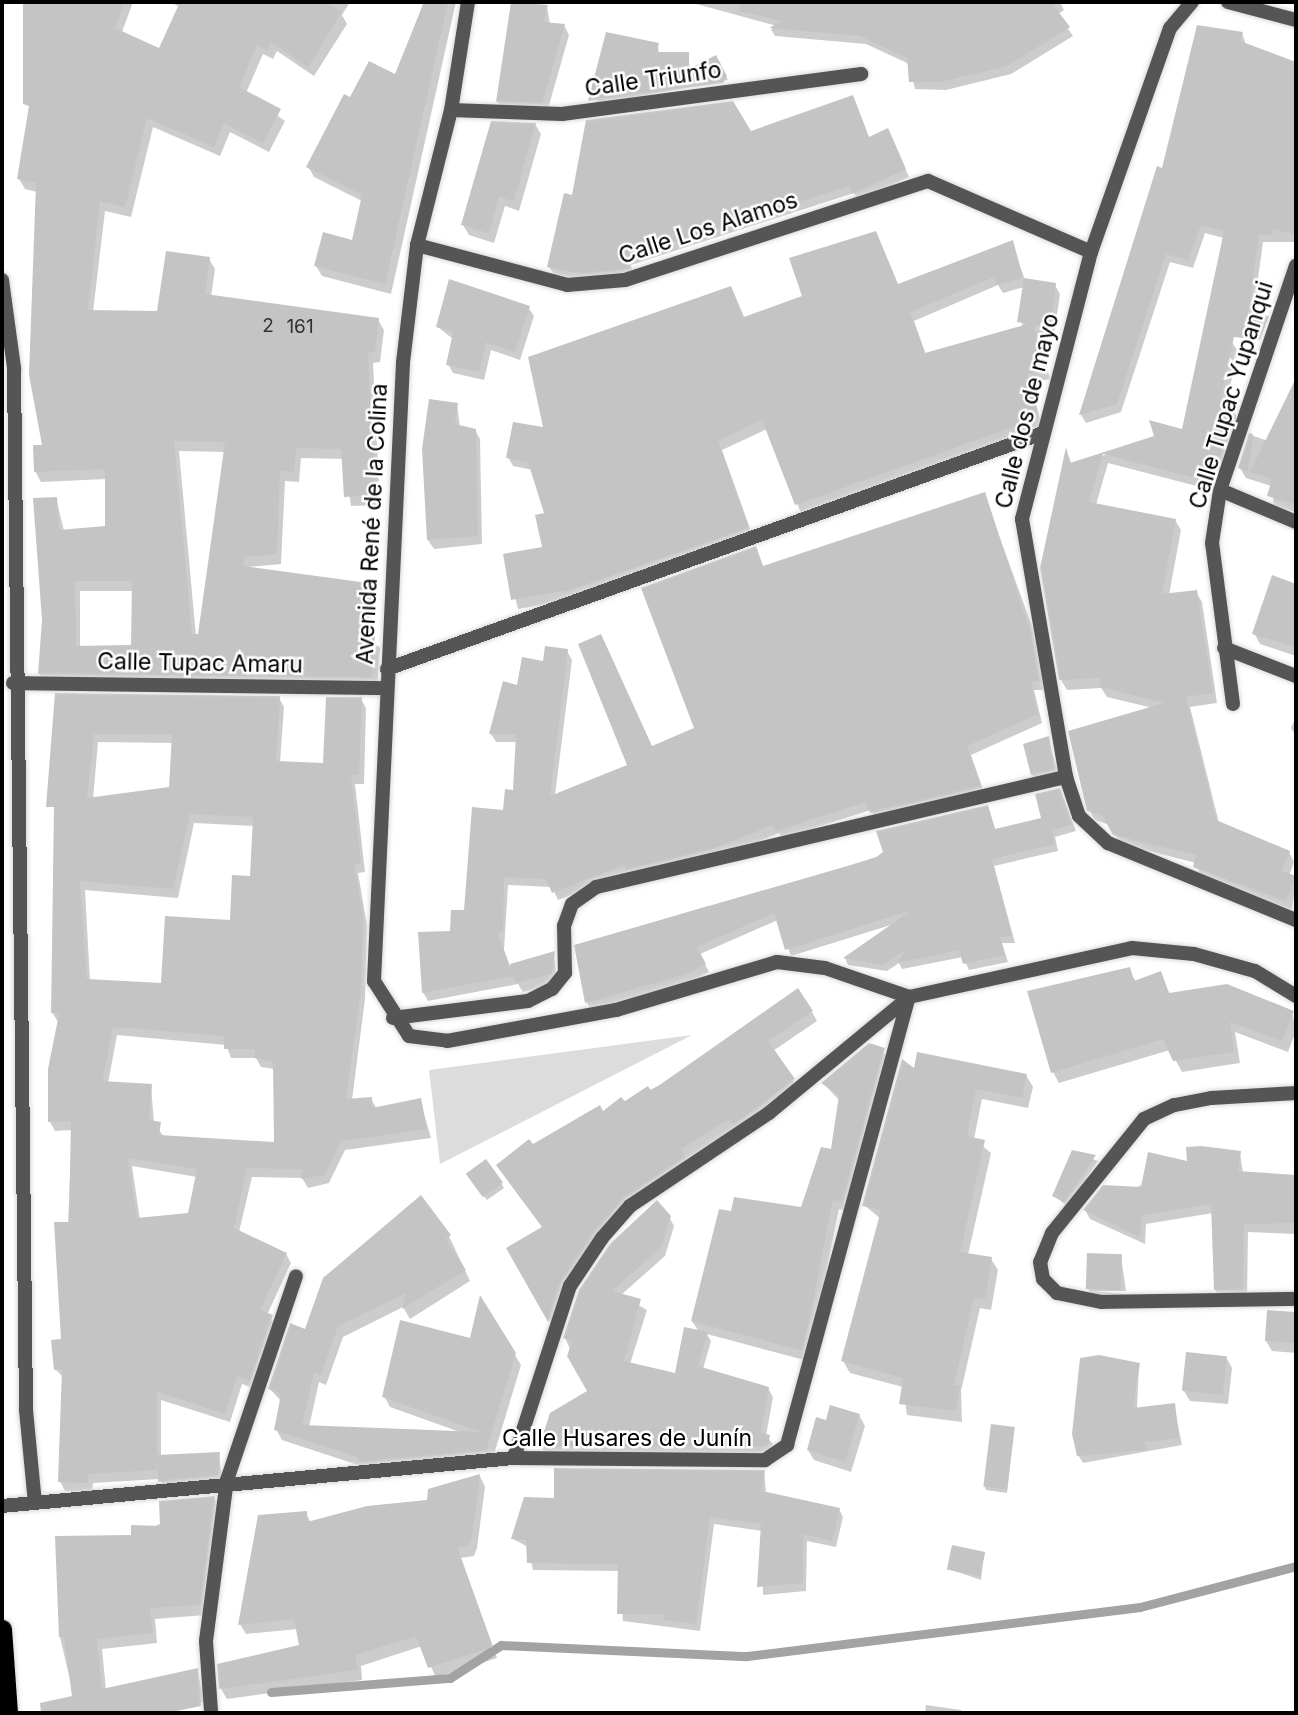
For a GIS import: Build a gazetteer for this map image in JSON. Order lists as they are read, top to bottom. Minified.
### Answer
{"streets":{"street":["Calle Triunfo","Calle Los Alamos","Calle Tupac Yupanqui","Calle dos de mayo","Avenida René de la Colina","Calle Tupac Amaru","Calle Husares de Junín"]},"crossings":[["Calle Triunfo","Avenida René de la Colina"],["Calle Los Alamos","Calle dos de mayo"],["Calle Los Alamos","Avenida René de la Colina"],["Avenida René de la Colina","Calle Tupac Amaru"],["Avenida René de la Colina","Calle Husares de Junín"]],"house_numbers":["2","161"]}
